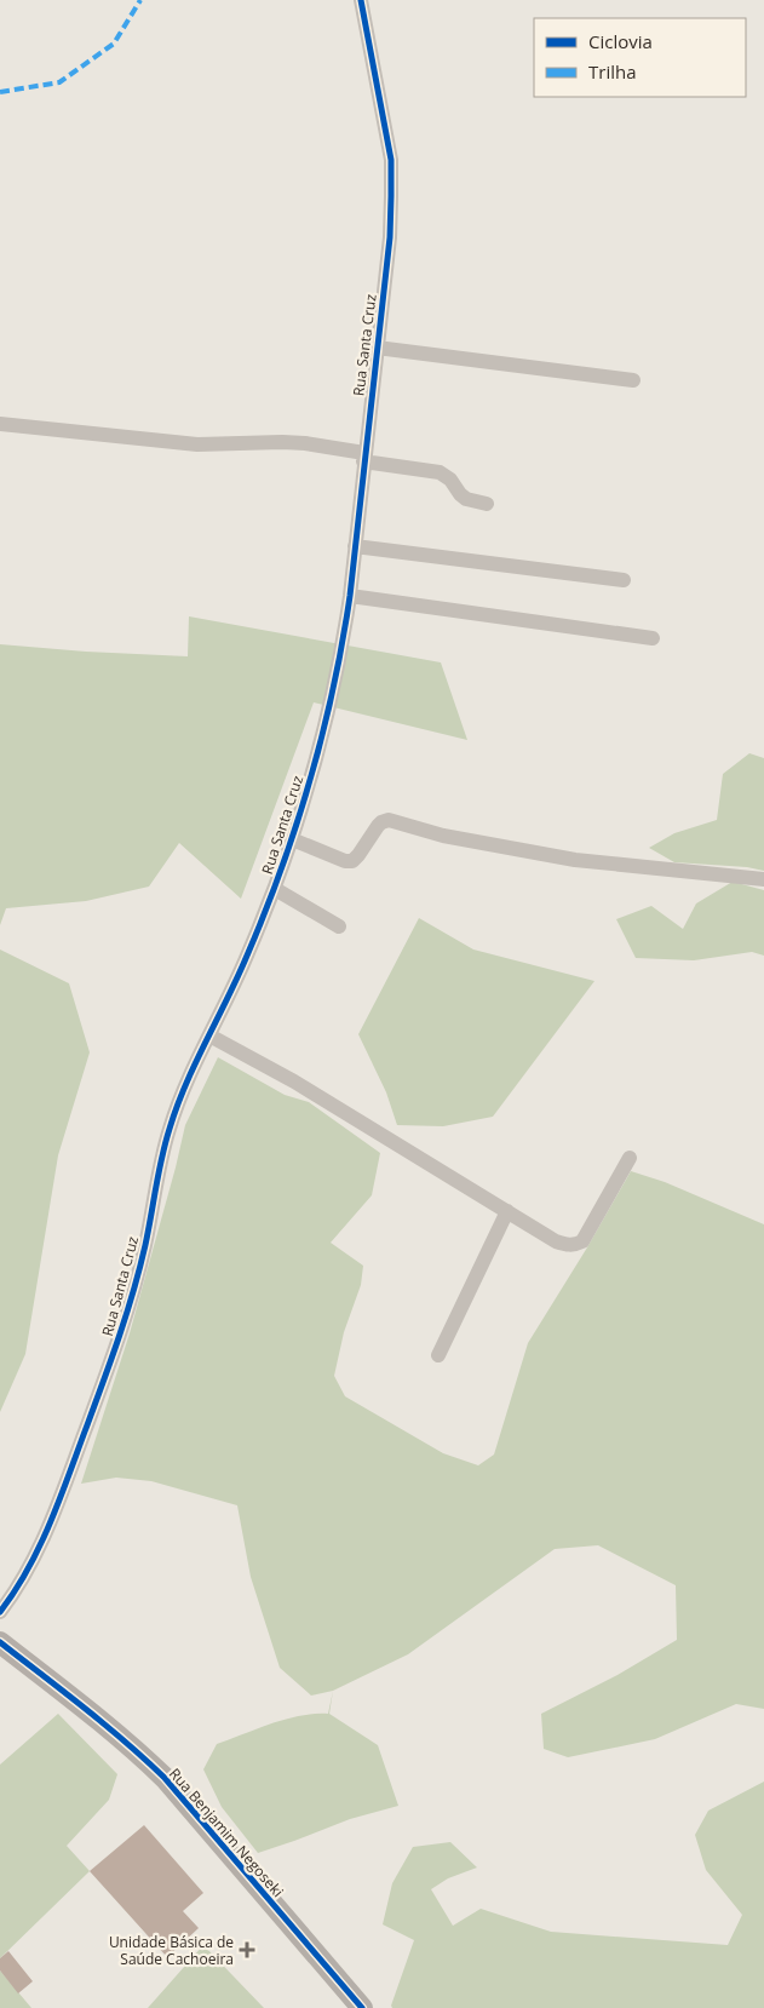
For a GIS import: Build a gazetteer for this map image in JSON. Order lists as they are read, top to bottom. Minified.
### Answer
{"streets":{"main road":["Rua Benjamim Negoseki"],"street":["Rua Santa Cruz"]},"places":{"health":["Unidade Básica de Saúde Cachoeira"]},"legend":["Ciclovia","Trilha"]}
